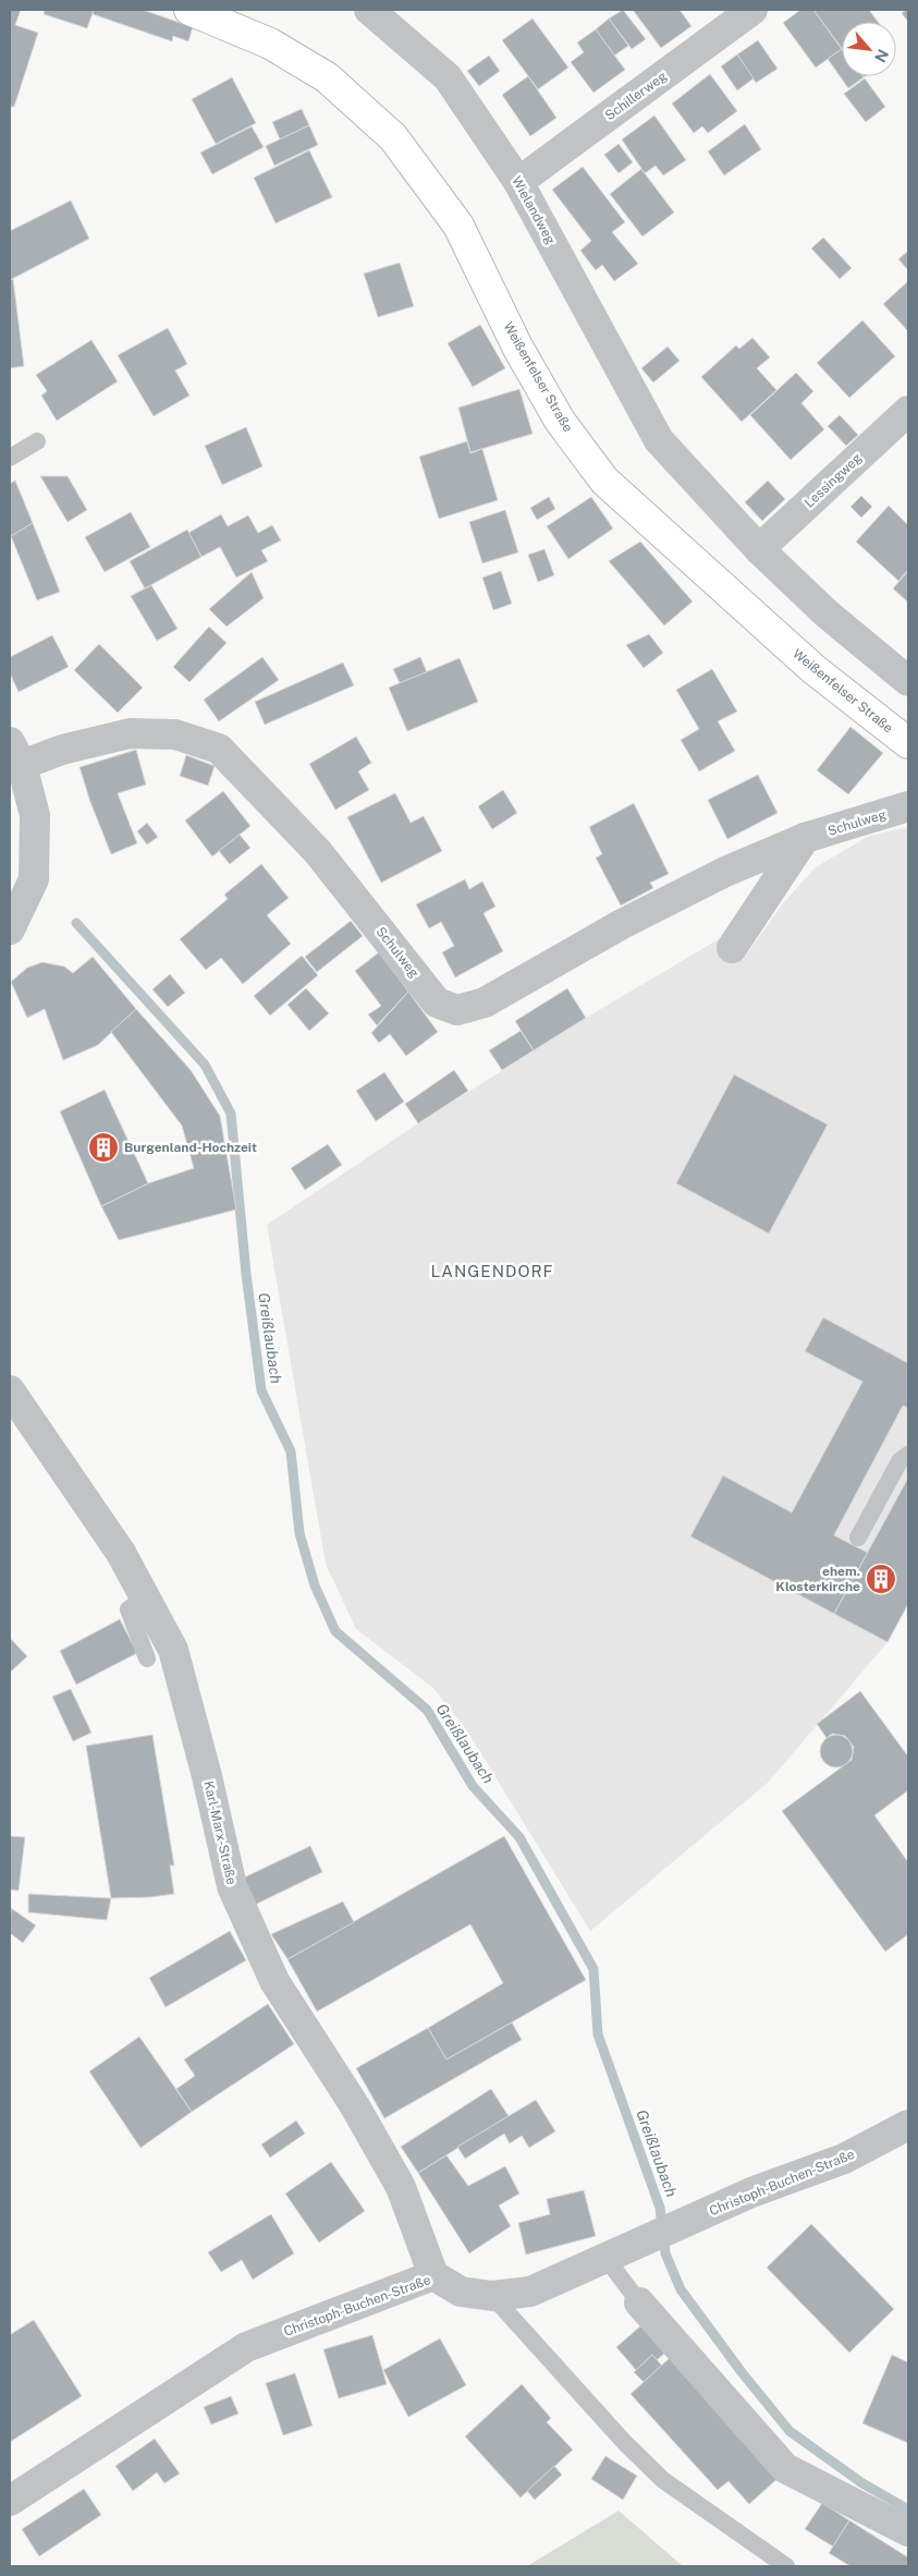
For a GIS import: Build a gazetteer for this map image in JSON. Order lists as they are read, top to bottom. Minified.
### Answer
{"streets":{"street":["Schillerweg","Wielandweg","Weißenfelser Straße","Lessingweg","Schulweg","Karl-Marx-Straße","Christoph-Buchen-Straße"]},"crossings":[["Schillerweg","Wielandweg"],["Wielandweg","Lessingweg"],["Karl-Marx-Straße","Christoph-Buchen-Straße"]],"districts":["LANGENDORF"],"water":["Greißlaubach"],"places":{"building":["Burgenland-Hochzeit","ehem. Klosterkirche"]},"north":"bottom right"}
